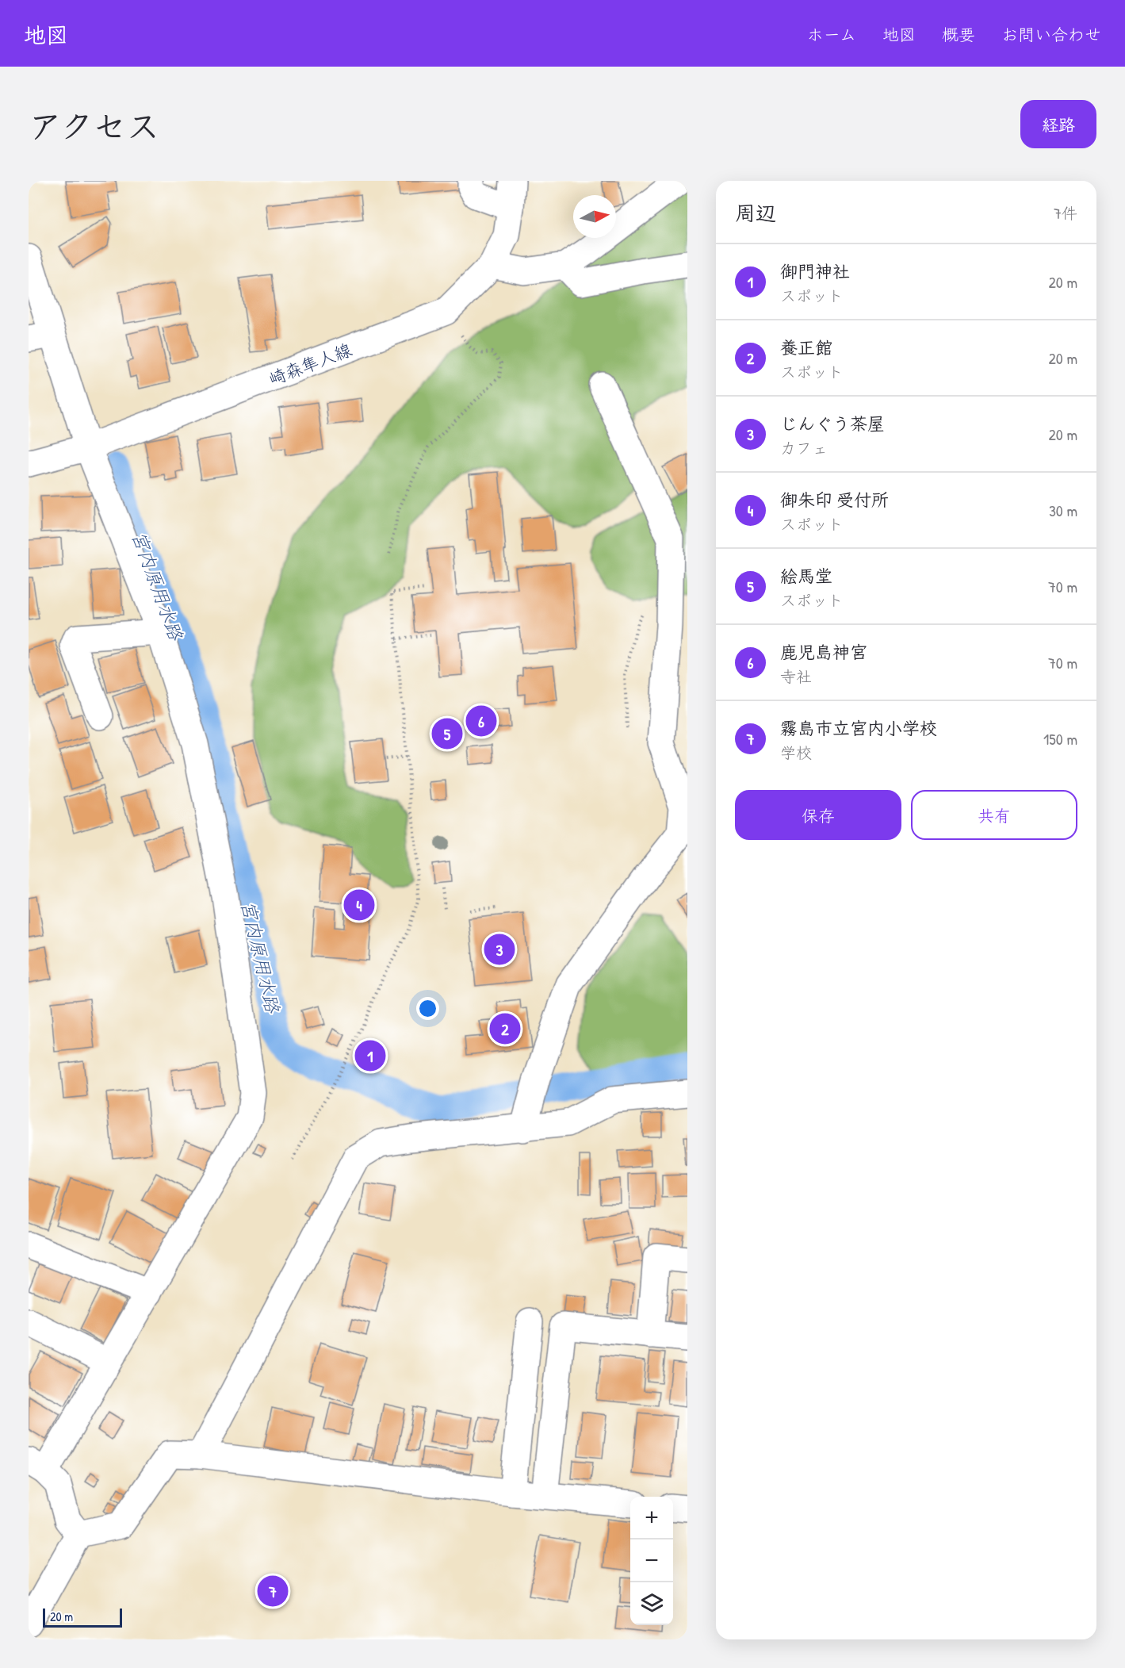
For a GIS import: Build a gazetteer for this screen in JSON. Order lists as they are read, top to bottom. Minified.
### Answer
{"streets":{"street":["崎森隼人線"]},"water":["宮内原用水路"],"scale_bar":"20 m","north":"right","page":{"header":"地図","nav":["ホーム","地図","概要","お問い合わせ"],"title":"アクセス","buttons":["経路",["保存","共有"]],"heading":["周辺","7件"],"list":[{"mark":"1","name":"御門神社","note":"スポット","value":"20 m"},{"mark":"2","name":"養正館","note":"スポット","value":"20 m"},{"mark":"3","name":"じんぐう茶屋","note":"カフェ","value":"20 m"},{"mark":"4","name":"御朱印 受付所","note":"スポット","value":"30 m"},{"mark":"5","name":"絵馬堂","note":"スポット","value":"70 m"},{"mark":"6","name":"鹿児島神宮","note":"寺社","value":"70 m"},{"mark":"7","name":"霧島市立宮内小学校","note":"学校","value":"150 m"}],"pins":["6","5","4","3","2","1","7"],"map_buttons":["+","−"],"scale":"20 m"}}
